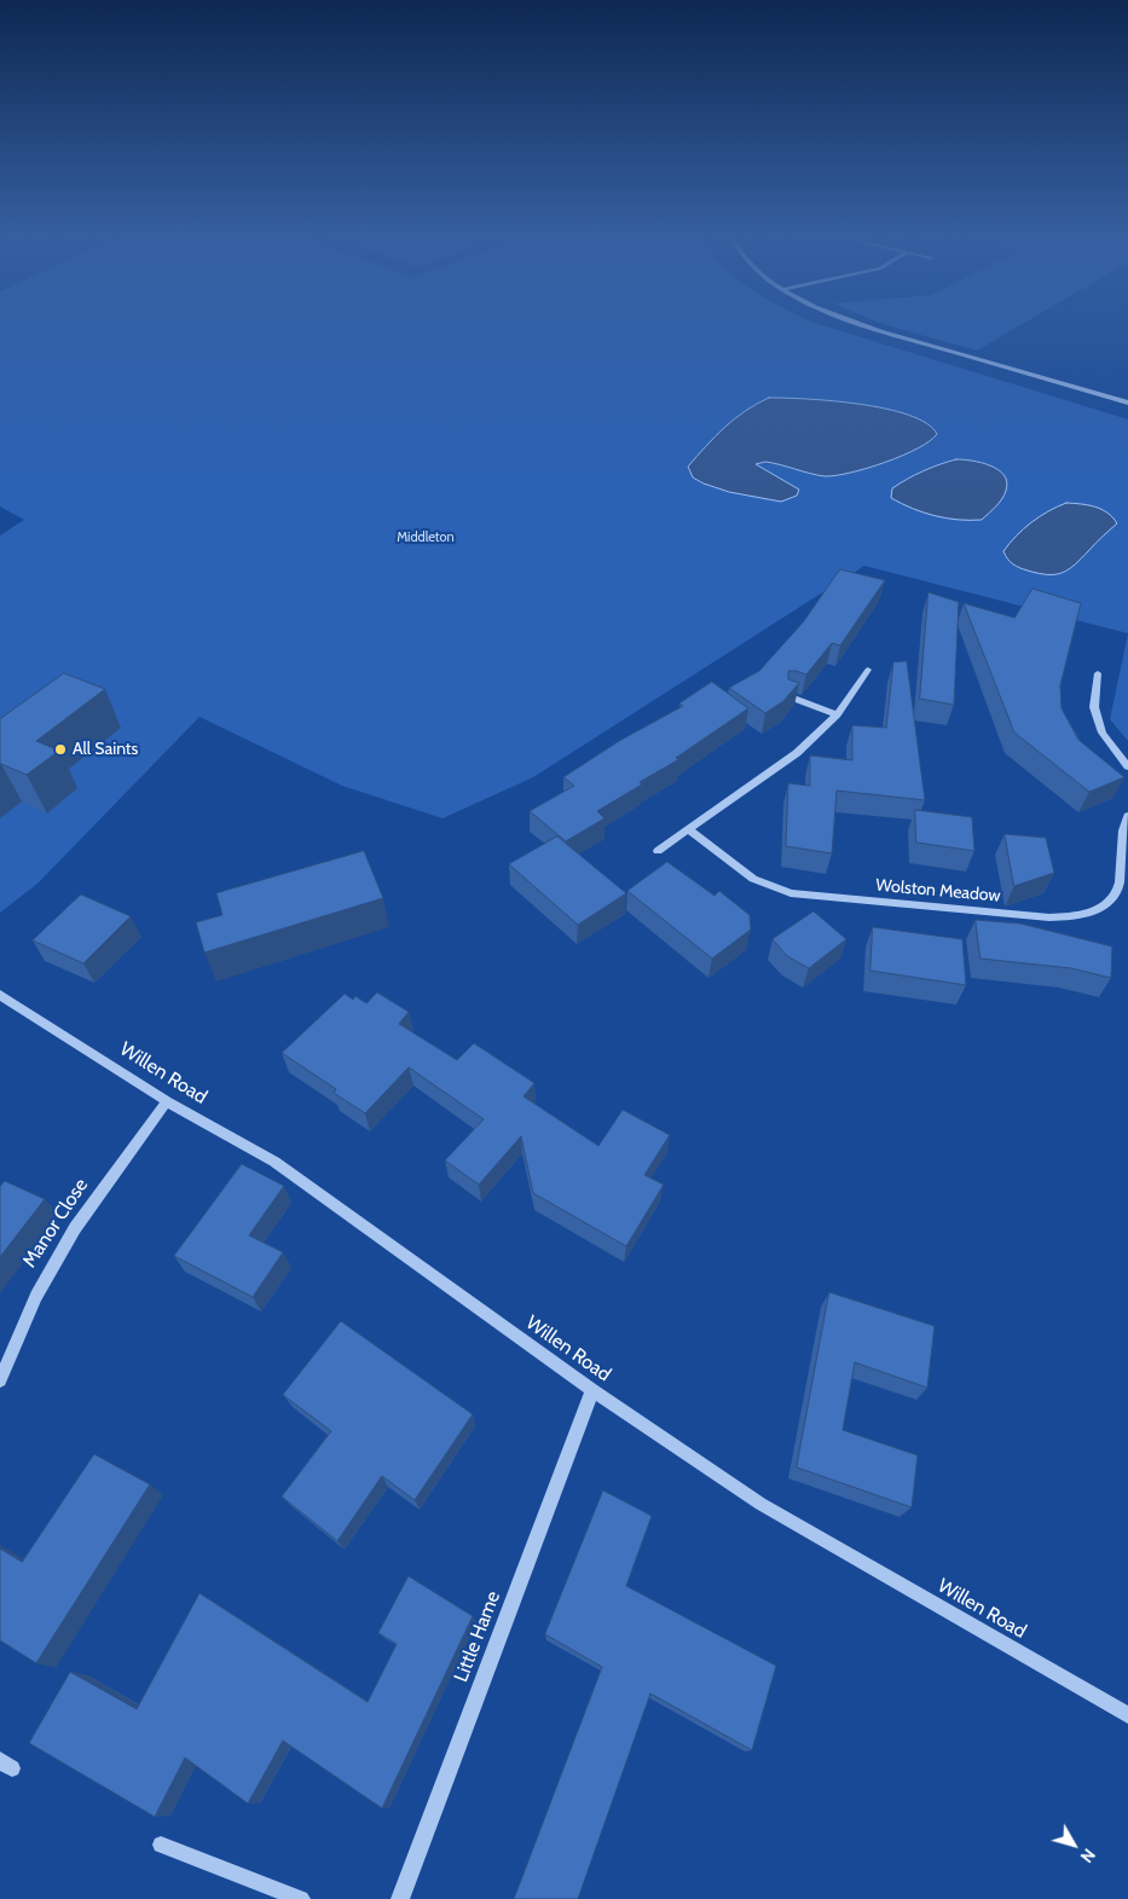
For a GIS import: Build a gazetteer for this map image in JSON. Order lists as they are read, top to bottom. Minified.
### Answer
{"streets":{"street":["Wolston Meadow","Willen Road","Manor Close","Little Hame"]},"crossings":[["Willen Road","Manor Close"],["Willen Road","Little Hame"]],"parks":["Middleton"],"places":["All Saints"],"north":"bottom right"}
